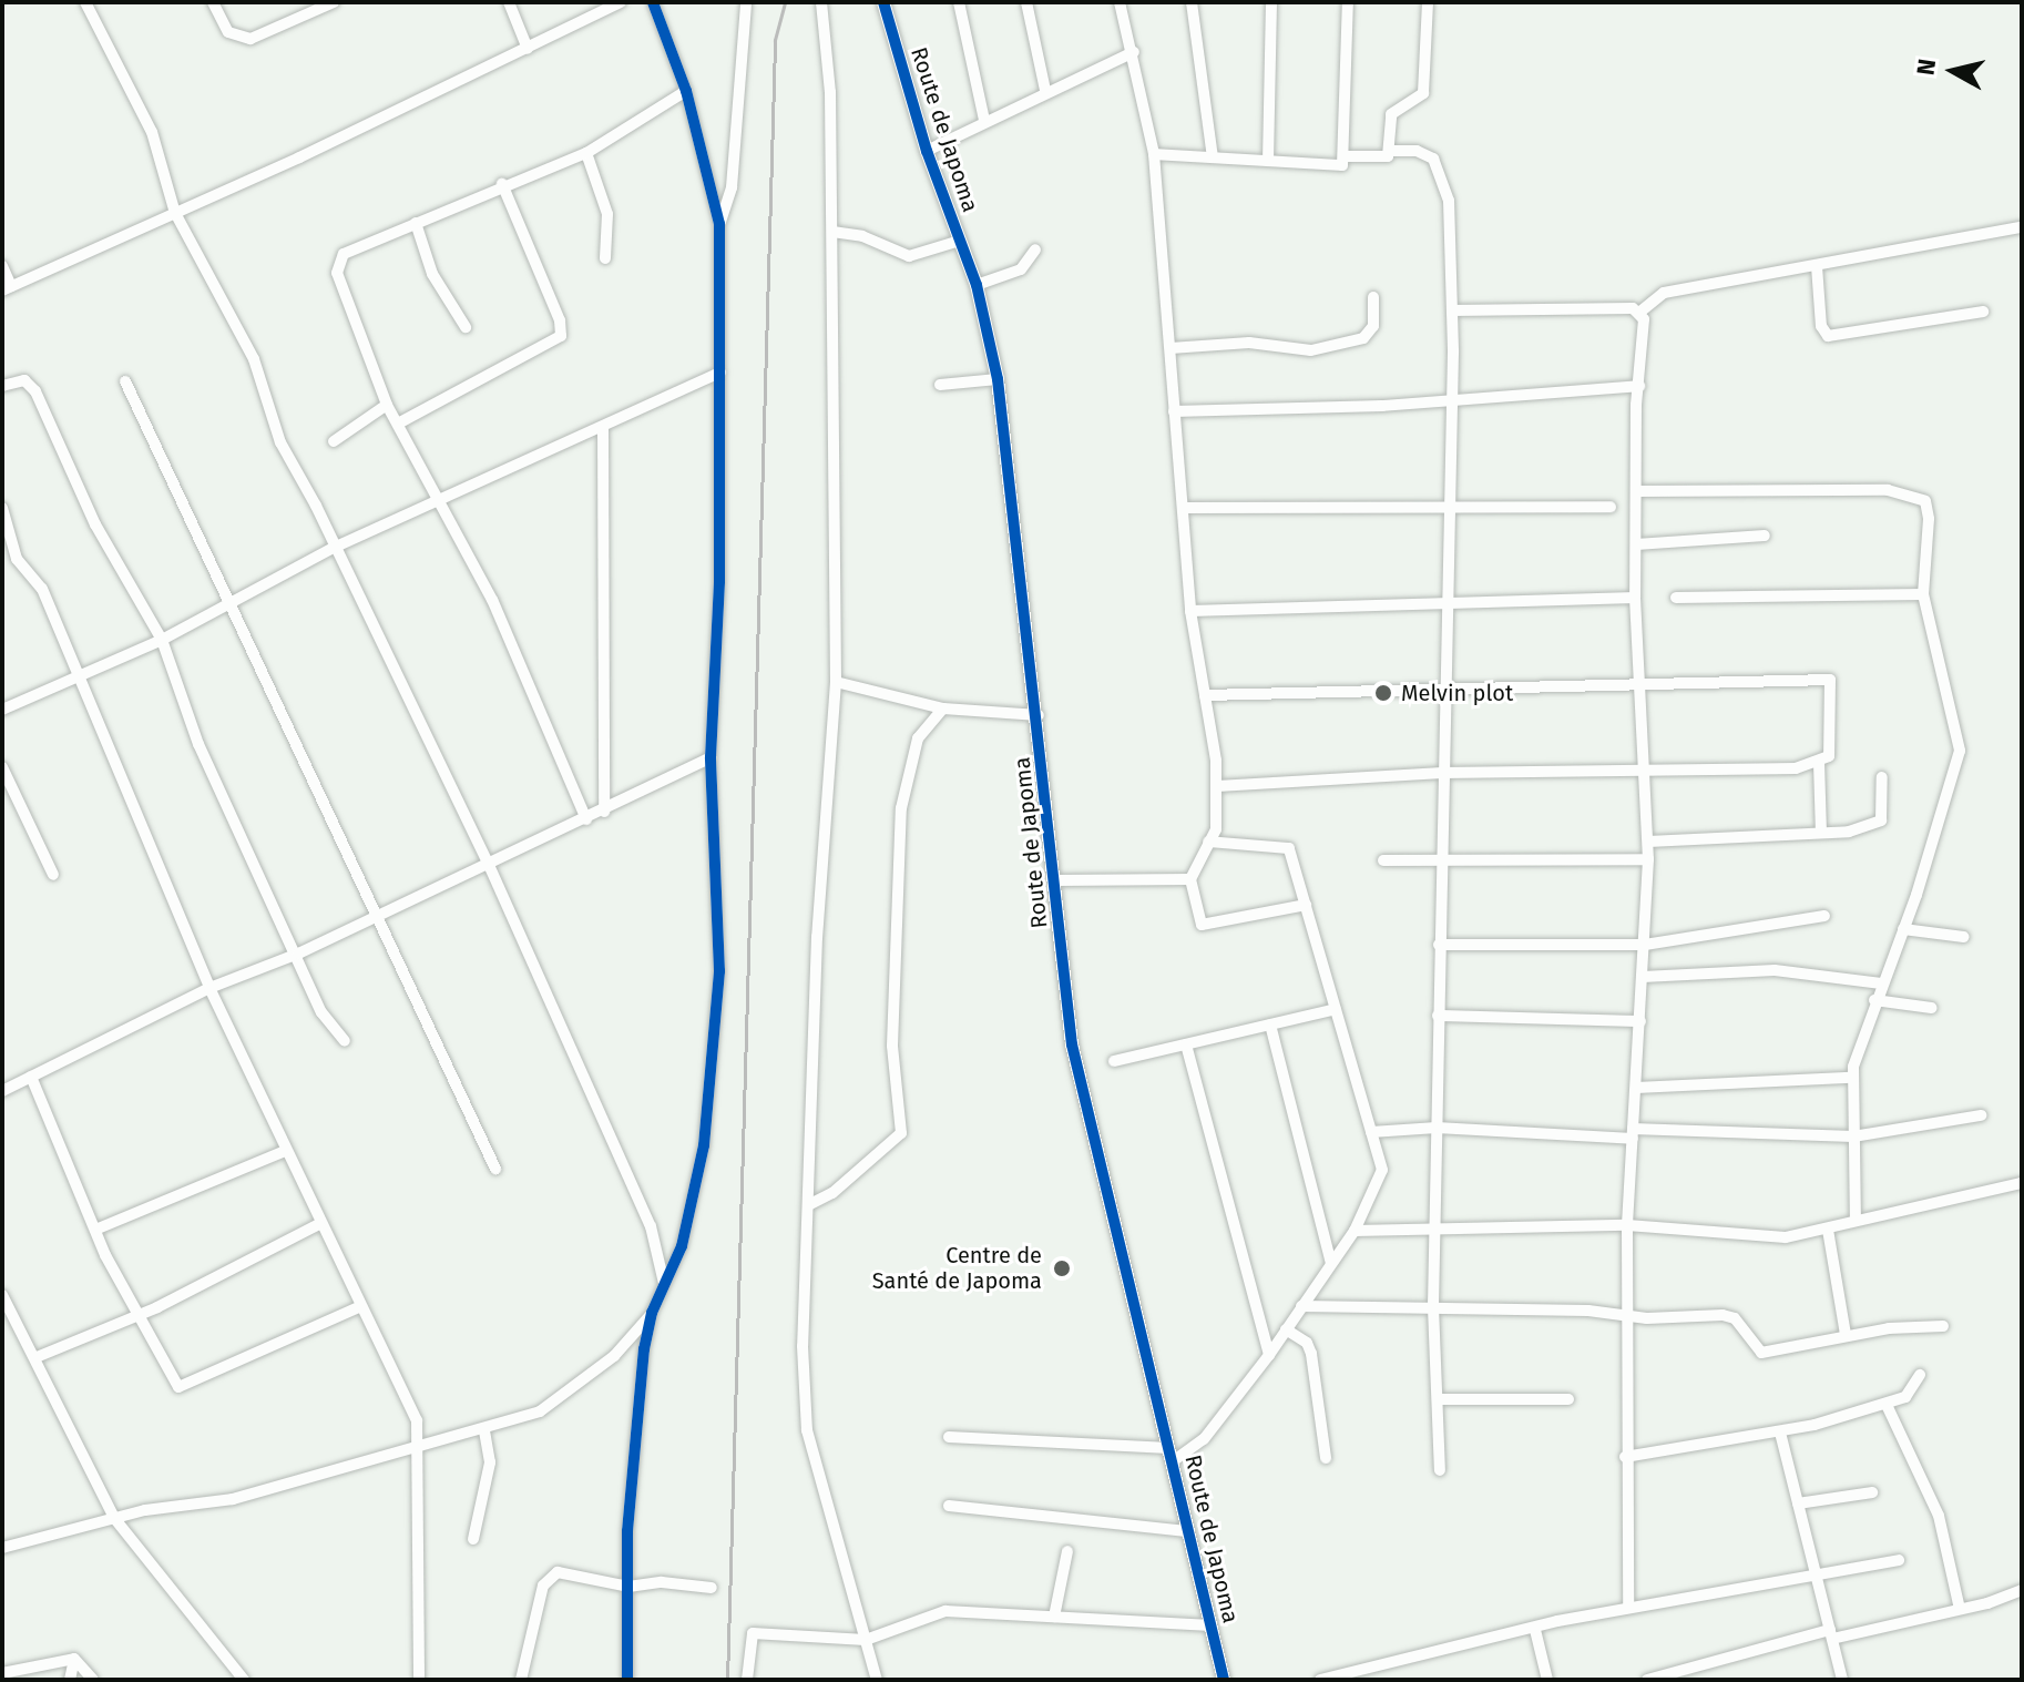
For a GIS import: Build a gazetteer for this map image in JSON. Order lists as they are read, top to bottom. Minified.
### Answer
{"streets":{"street":["Route de Japoma"]},"places":["Melvin plot","Centre de Santé de Japoma"],"north":"left"}
